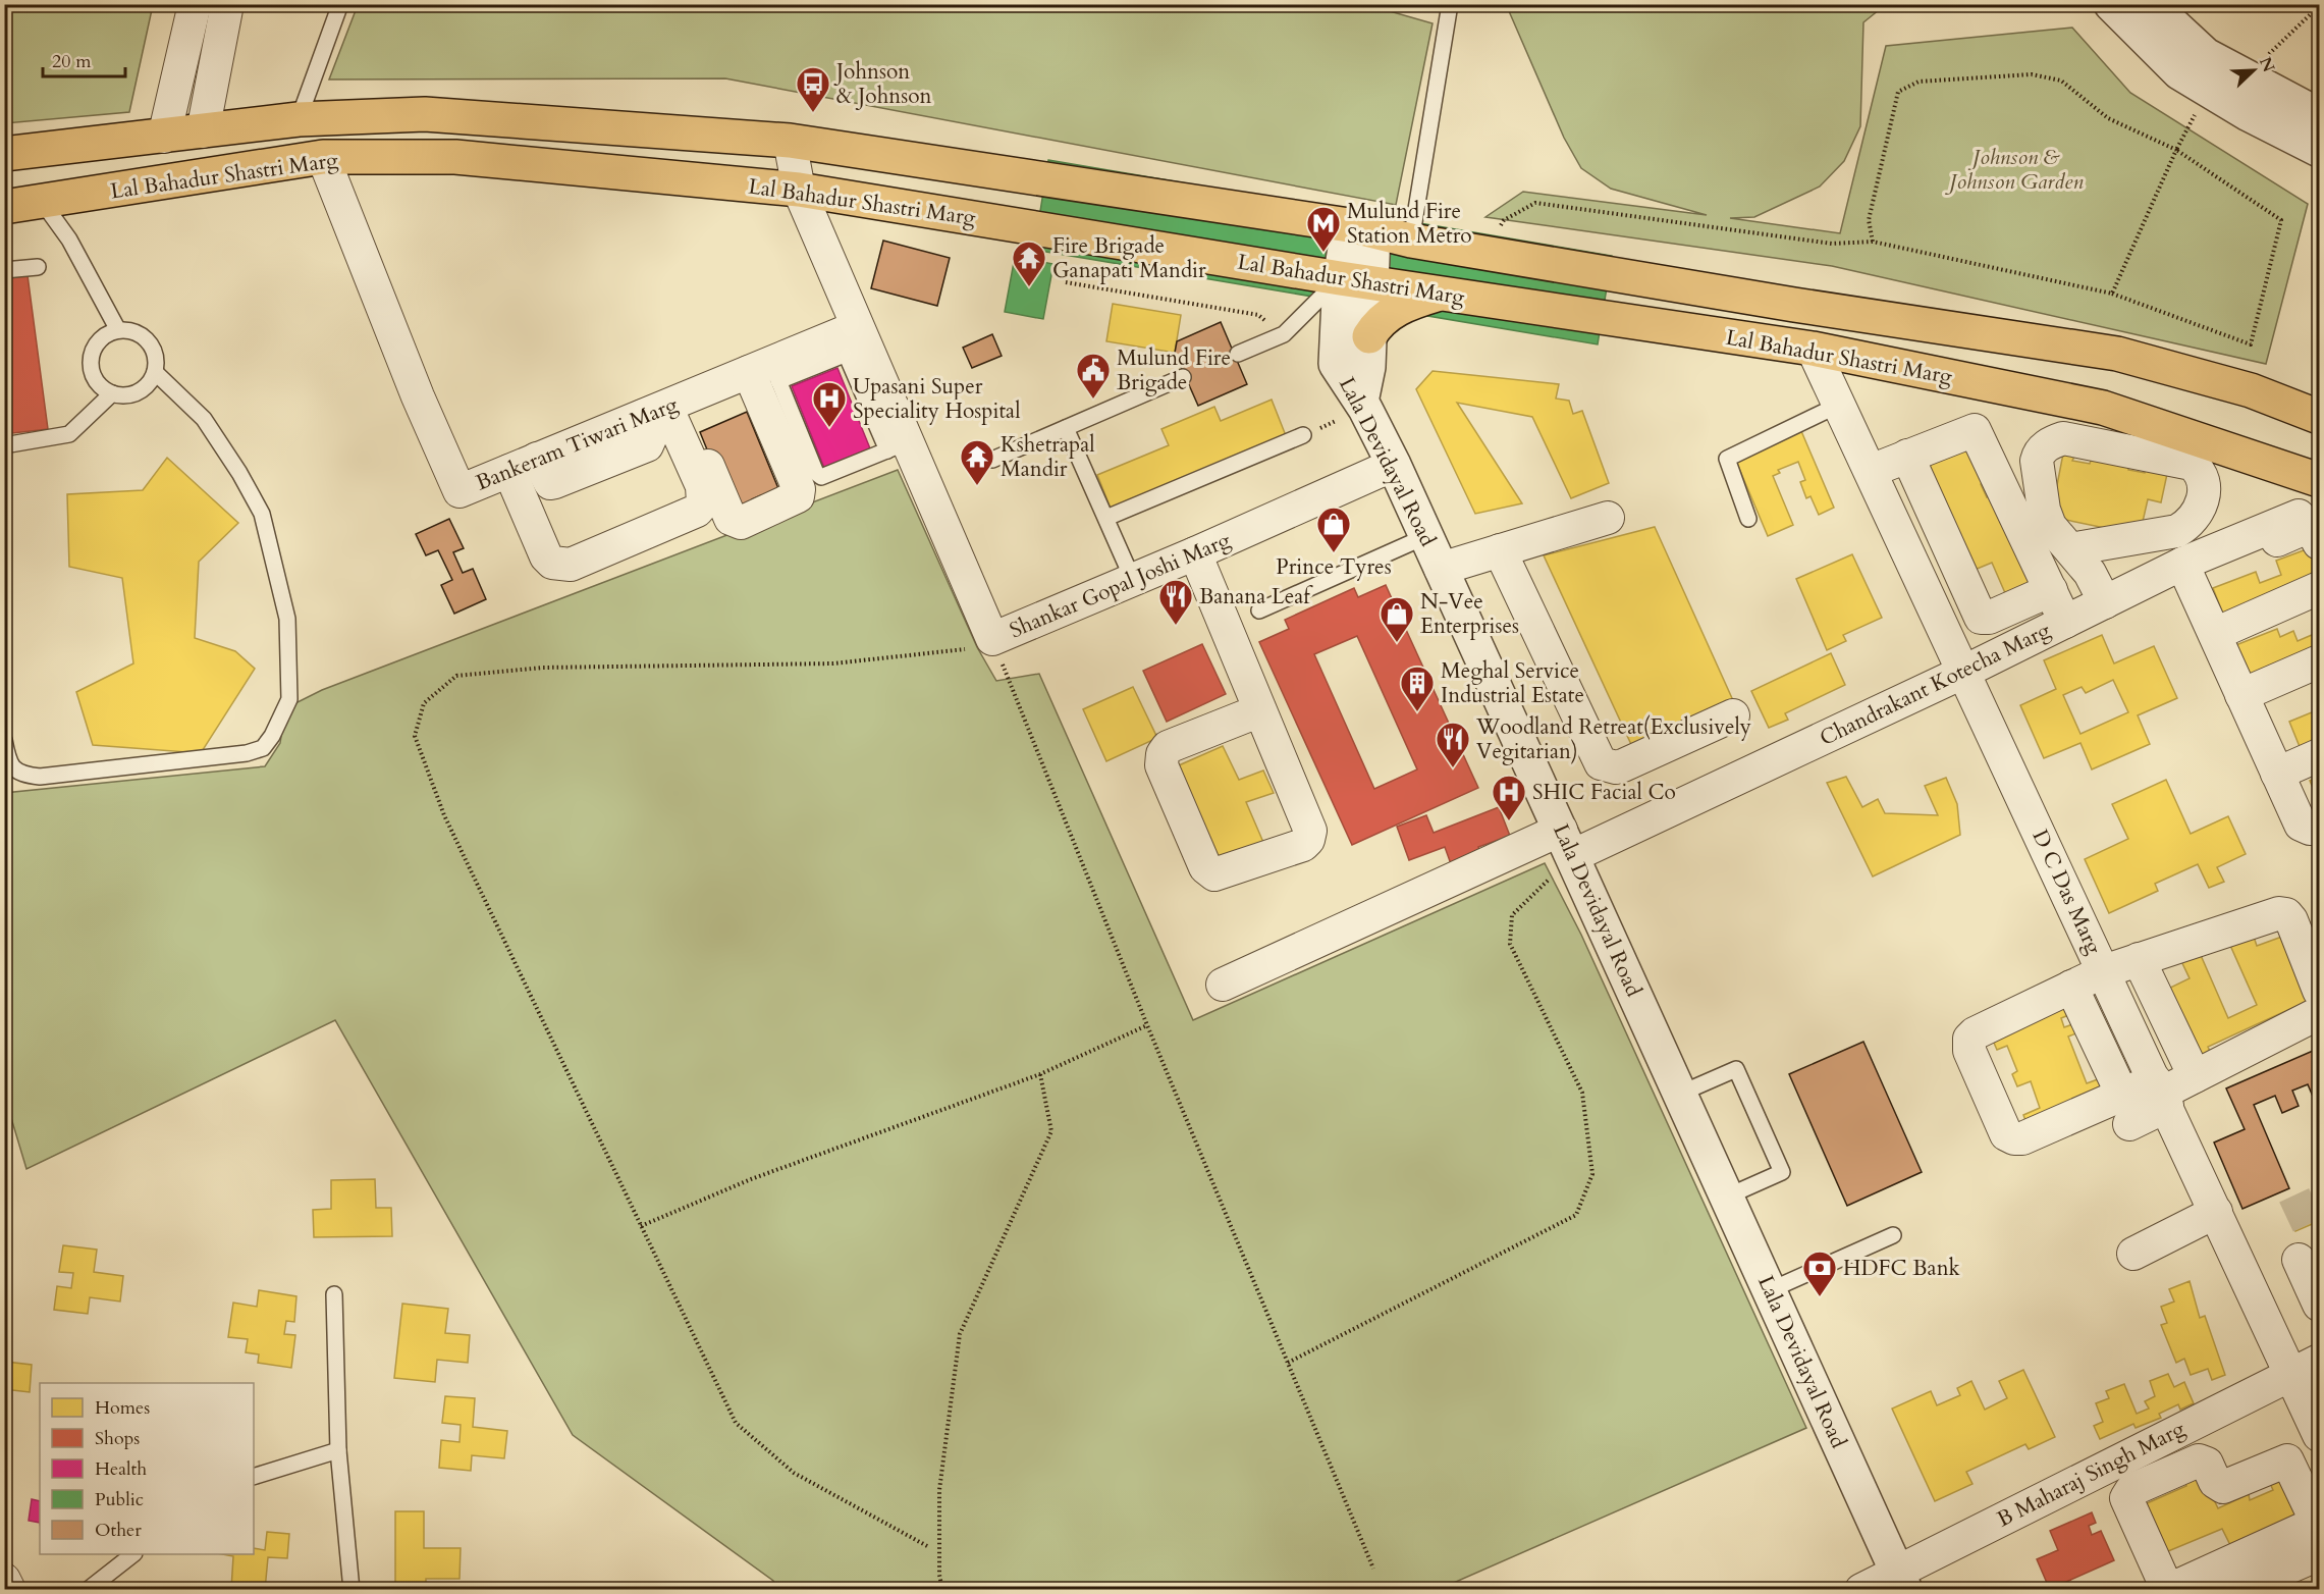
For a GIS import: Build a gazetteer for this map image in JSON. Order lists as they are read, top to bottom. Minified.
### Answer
{"streets":{"main road":["Lal Bahadur Shastri Marg"],"street":["Bankeram Tiwari Marg","Lala Devidayal Road","Shankar Gopal Joshi Marg","Chandrakant Kotecha Marg","D C Das Marg","B Maharaj Singh Marg"]},"crossings":[["Lal Bahadur Shastri Marg","Bankeram Tiwari Marg"],["Lal Bahadur Shastri Marg","Lala Devidayal Road"],["Lal Bahadur Shastri Marg","Shankar Gopal Joshi Marg"],["Lal Bahadur Shastri Marg","D C Das Marg"],["Bankeram Tiwari Marg","Shankar Gopal Joshi Marg"],["Lala Devidayal Road","Shankar Gopal Joshi Marg"],["Lala Devidayal Road","Chandrakant Kotecha Marg"],["Lala Devidayal Road","B Maharaj Singh Marg"],["Chandrakant Kotecha Marg","D C Das Marg"],["D C Das Marg","B Maharaj Singh Marg"]],"parks":["Johnson & Johnson Garden"],"places":{"bus stop":["Johnson & Johnson"],"metro station":["Mulund Fire Station Metro"],"temple":["Fire Brigade Ganapati Mandir","Kshetrapal Mandir"],"public building":["Mulund Fire Brigade"],"hospital":["Upasani Super Speciality Hospital","SHIC Facial Co"],"shop":["Prince Tyres","N-Vee Enterprises"],"restaurant":["Banana Leaf","Woodland Retreat(Exclusively Vegitarian)"],"building":["Meghal Service Industrial Estate"],"bank":["HDFC Bank"]},"legend":["Homes","Shops","Health","Public","Other"],"scale_bar":"20 m","north":"top right"}
